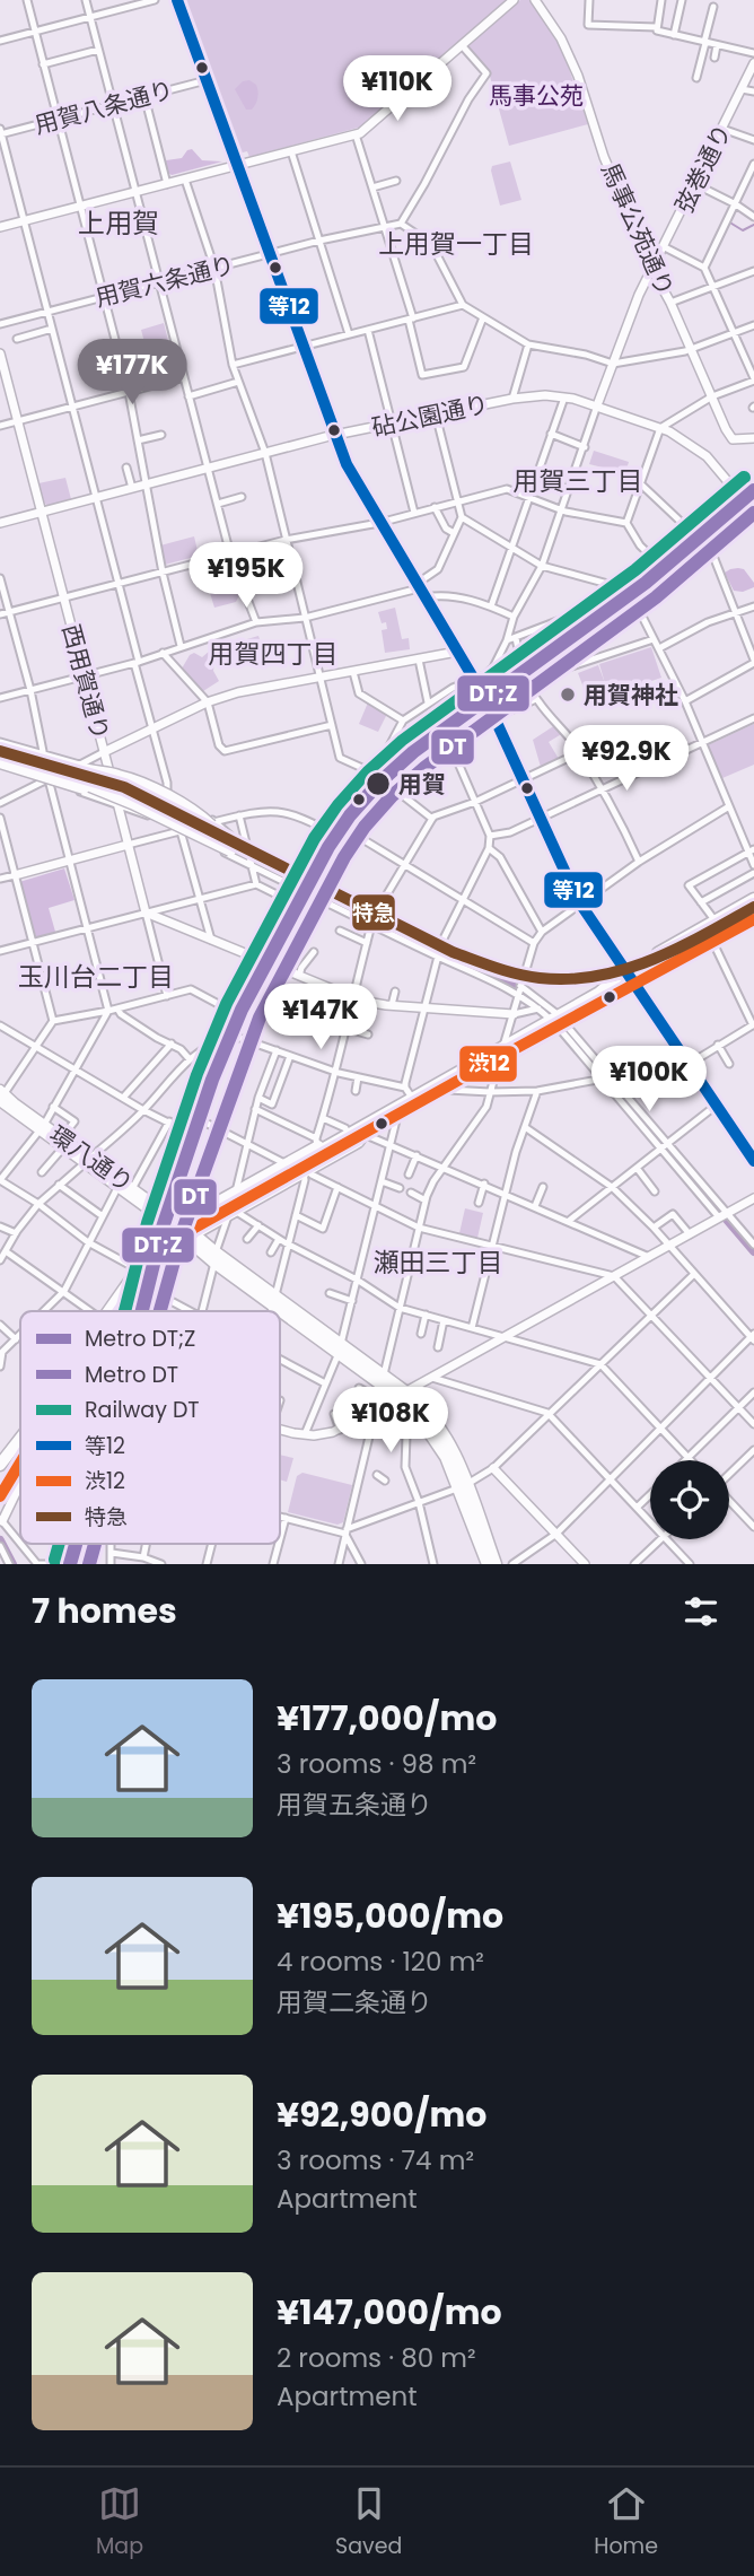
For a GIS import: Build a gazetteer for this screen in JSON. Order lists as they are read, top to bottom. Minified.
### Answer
{"streets":{"highway":["環八通り"],"street":["用賀八条通り","弦巻通り","馬事公苑通り","用賀六条通り","砧公園通り","西用賀通り"]},"crossings":[["弦巻通り","馬事公苑通り"],["弦巻通り","砧公園通り"],["砧公園通り","西用賀通り"]],"districts":["上用賀","上用賀一丁目","用賀三丁目","用賀四丁目","玉川台二丁目","瀬田三丁目"],"parks":["馬事公苑"],"places":["用賀神社","用賀"],"lines":["transit line 等12","rail line DT","metro line DT;Z","metro line DT","transit line 特急","transit line 渋12"],"legend":["Metro DT;Z","Metro DT","Railway DT","等12","渋12","特急"],"page":{"price":["¥110K","¥177K","¥195K","¥92.9K","¥147K","¥100K","¥108K"],"heading":"7 homes","list":[{"name":"¥177,000/mo","note":"3 rooms · 98 m² · 用賀五条通り"},{"name":"¥195,000/mo","note":"4 rooms · 120 m² · 用賀二条通り"},{"name":"¥92,900/mo","note":"3 rooms · 74 m² · Apartment"},{"name":"¥147,000/mo","note":"2 rooms · 80 m² · Apartment"}],"tabs":["Map","Saved","Home"]}}
